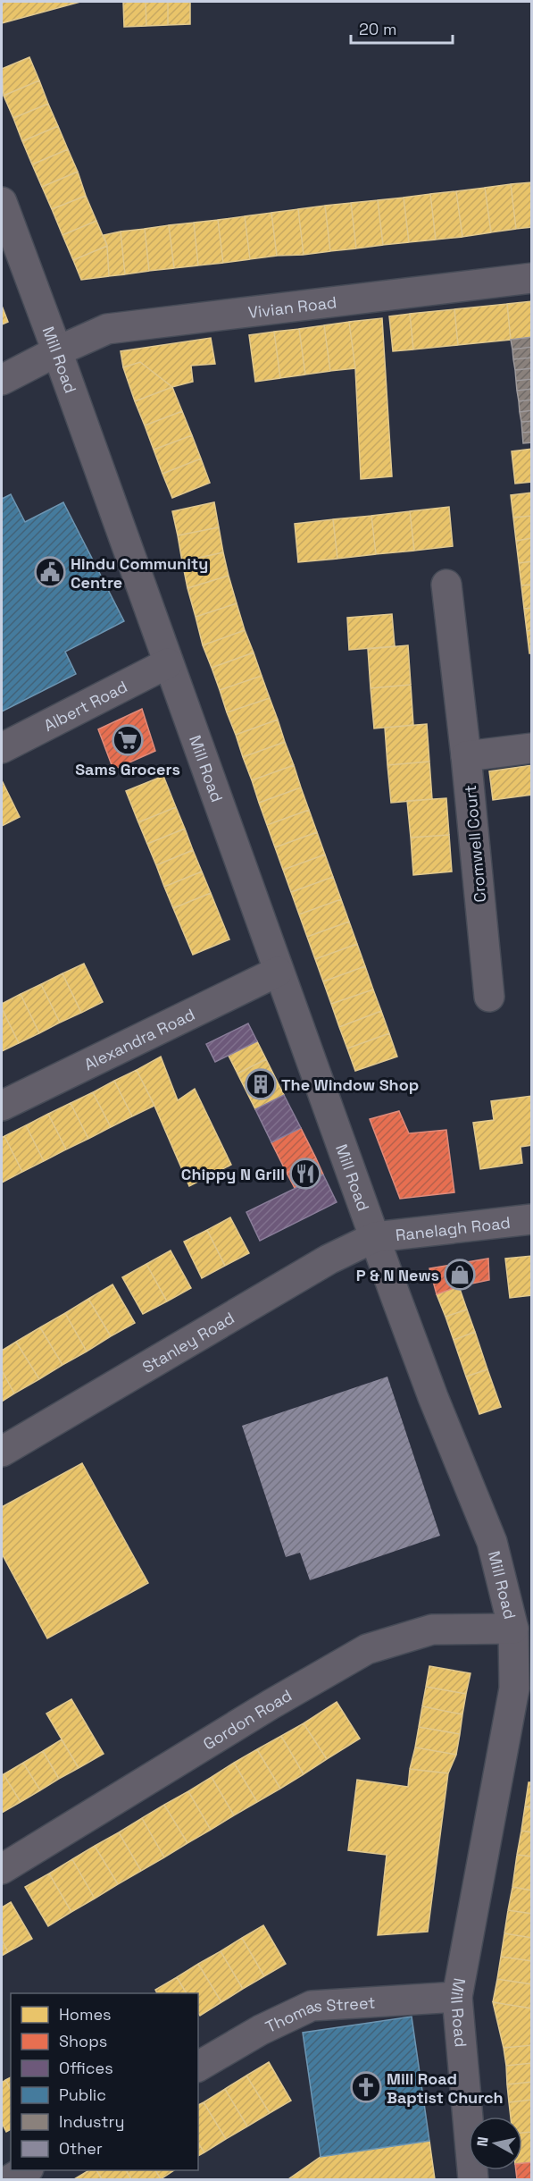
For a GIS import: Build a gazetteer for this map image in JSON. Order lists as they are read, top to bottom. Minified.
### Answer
{"streets":{"street":["Vivian Road","Mill Road","Albert Road","Cromwell Court","Alexandra Road","Ranelagh Road","Stanley Road","Gordon Road","Thomas Street"]},"crossings":[["Vivian Road","Mill Road"],["Mill Road","Albert Road"],["Mill Road","Alexandra Road"],["Mill Road","Ranelagh Road"],["Mill Road","Stanley Road"],["Mill Road","Gordon Road"],["Mill Road","Thomas Street"],["Ranelagh Road","Stanley Road"]],"places":{"public building":["Hindu Community Centre"],"supermarket":["Sams Grocers"],"building":["The Window Shop"],"restaurant":["Chippy N Grill"],"shop":["P & N News"],"church":["Mill Road Baptist Church"]},"legend":["Homes","Shops","Offices","Public","Industry","Other"],"scale_bar":"20 m","north":"left"}
